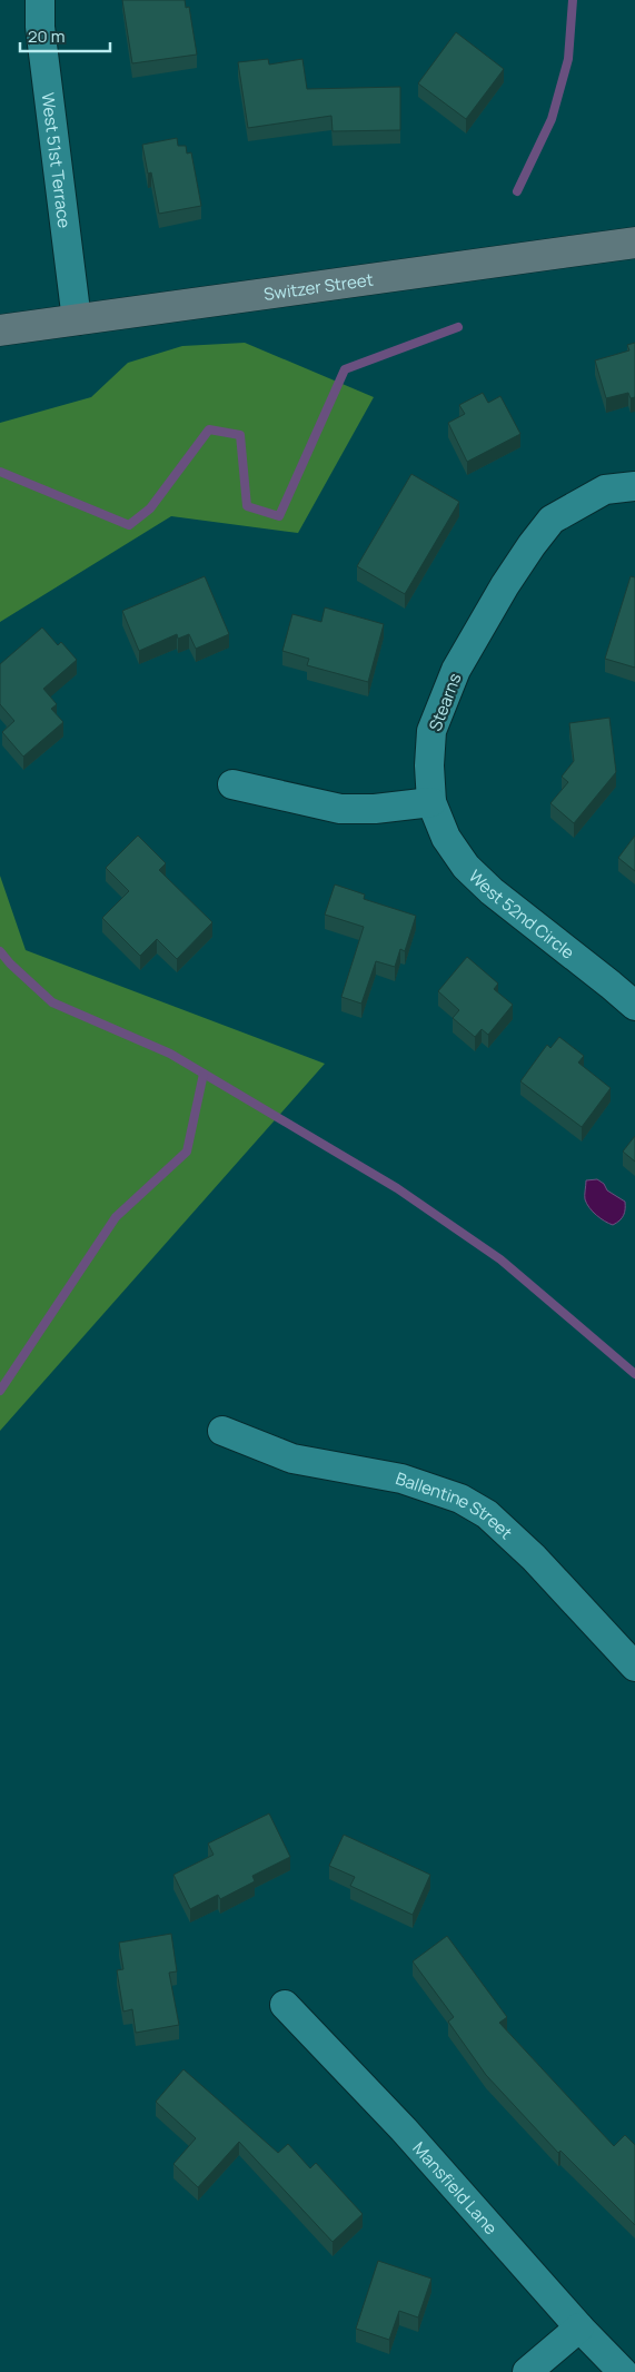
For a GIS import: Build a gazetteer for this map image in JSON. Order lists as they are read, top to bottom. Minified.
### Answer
{"streets":{"street":["West 51st Terrace","Switzer Street","Stearns","West 52nd Circle","Ballentine Street","Mansfield Lane"]},"crossings":[["West 51st Terrace","Switzer Street"],["Stearns","West 52nd Circle"]],"scale_bar":"20 m"}
